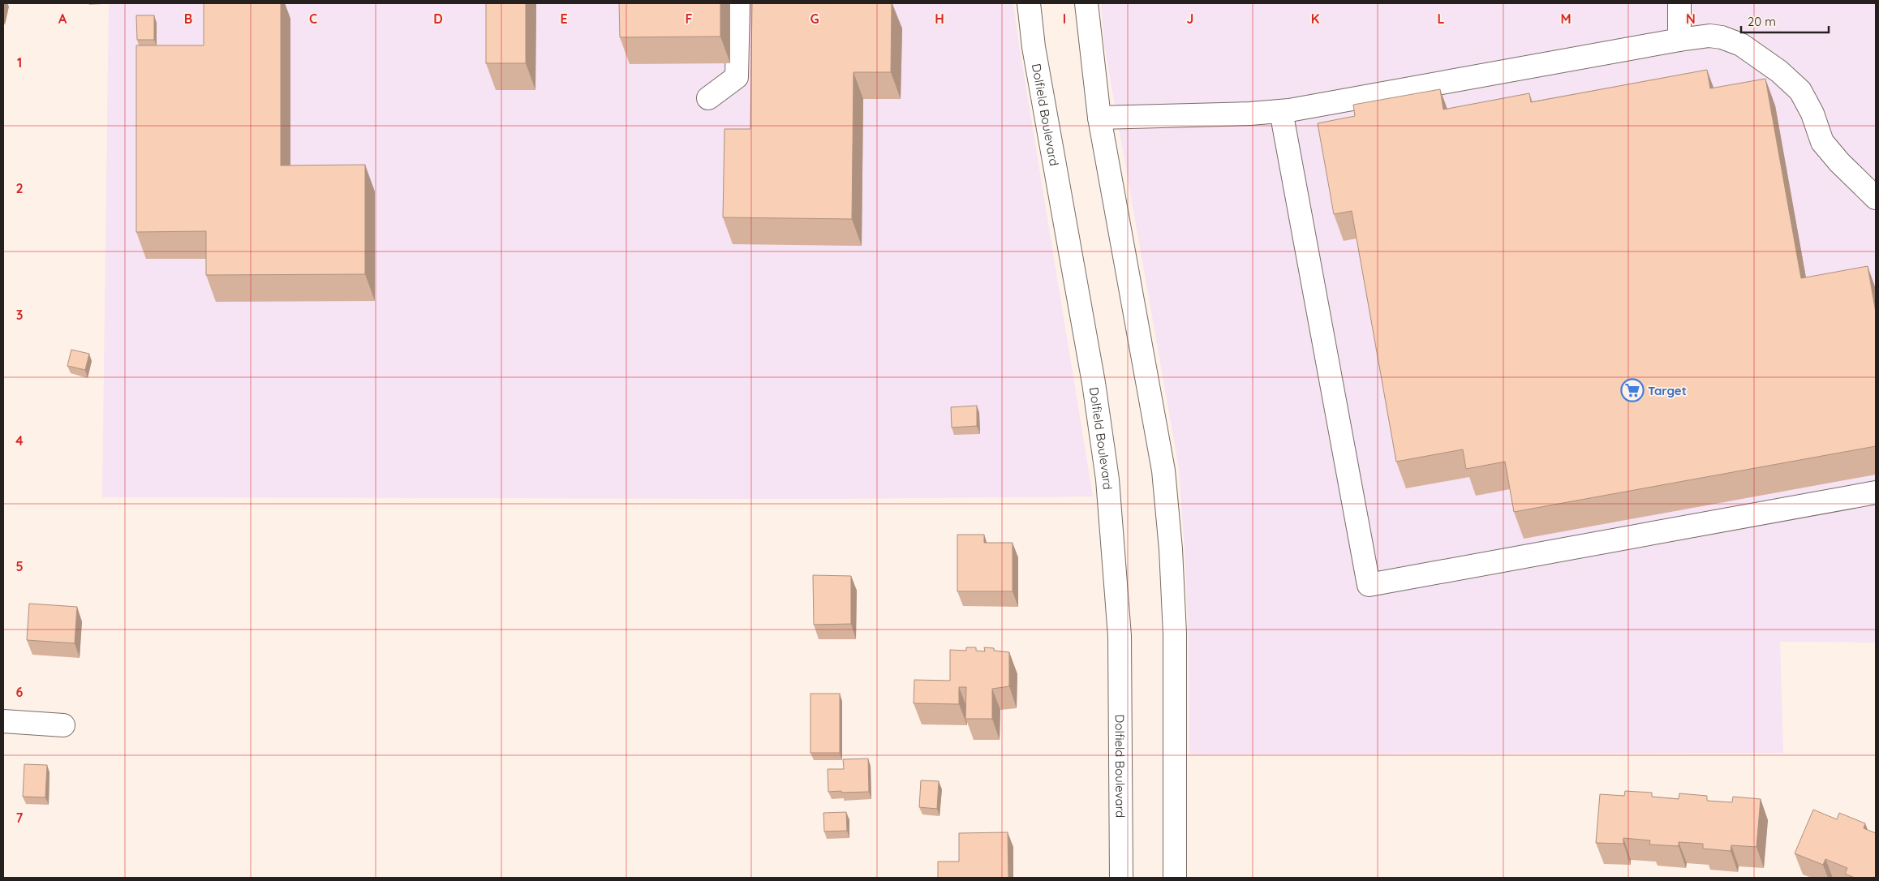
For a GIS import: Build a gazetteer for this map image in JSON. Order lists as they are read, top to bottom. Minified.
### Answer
{"streets":{"main road":["Dolfield Boulevard"]},"places":{"supermarket":["Target"]},"scale_bar":"20 m","grid":{"columns":["A","B","C","D","E","F","G","H","I","J","K","L","M","N"],"rows":["1","2","3","4","5","6","7"]}}
